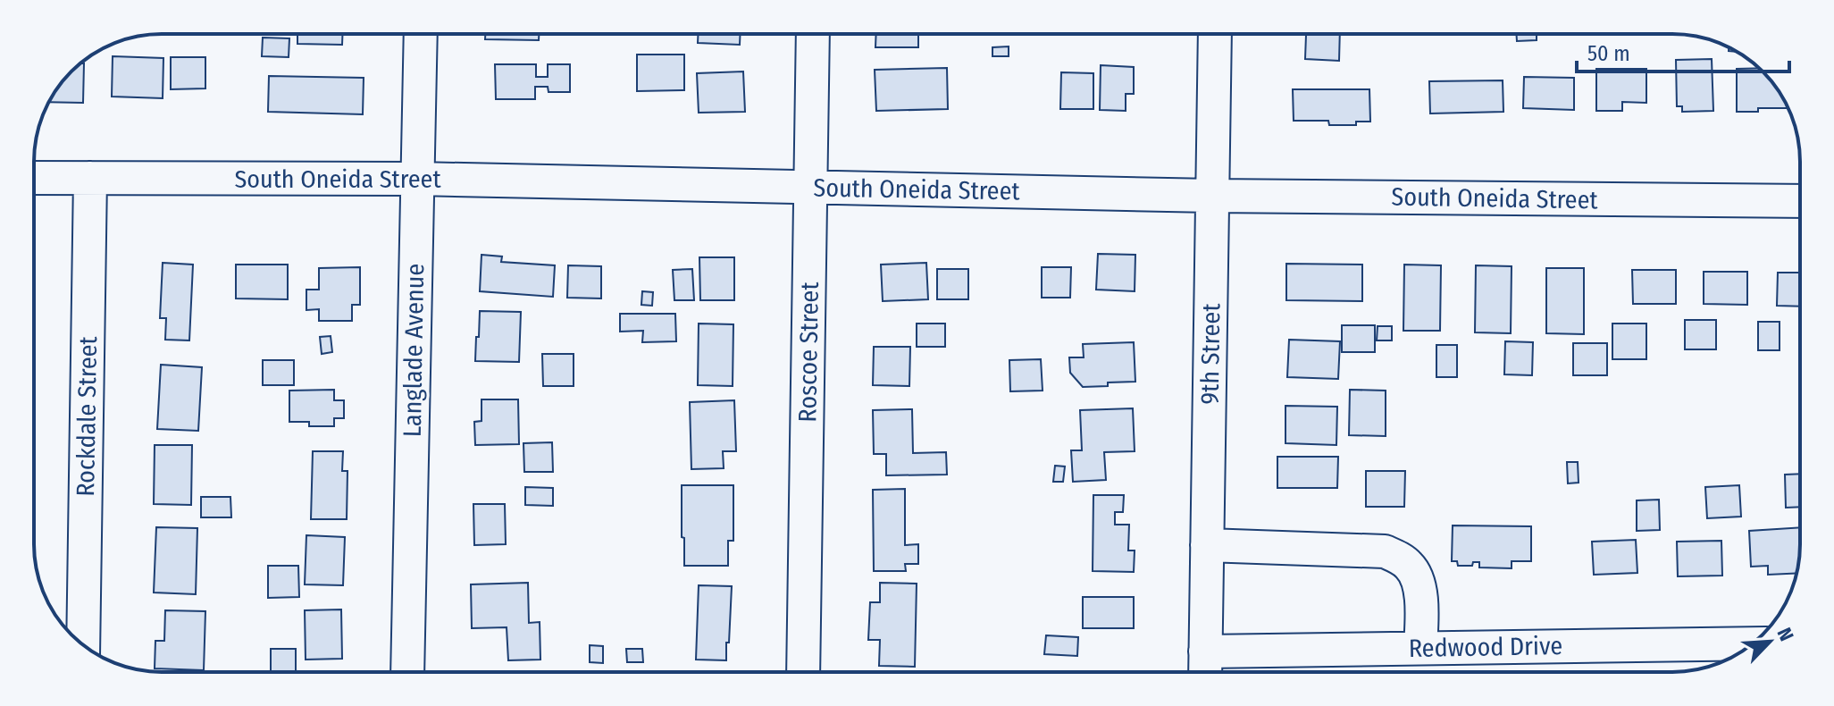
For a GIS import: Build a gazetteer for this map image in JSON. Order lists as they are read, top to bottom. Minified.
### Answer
{"streets":{"street":["South Oneida Street","Langlade Avenue","Roscoe Street","9th Street","Rockdale Street","Redwood Drive"]},"crossings":[["South Oneida Street","Langlade Avenue"],["South Oneida Street","Roscoe Street"],["South Oneida Street","9th Street"],["South Oneida Street","Rockdale Street"],["9th Street","Redwood Drive"]],"scale_bar":"50 m","north":"top right"}
